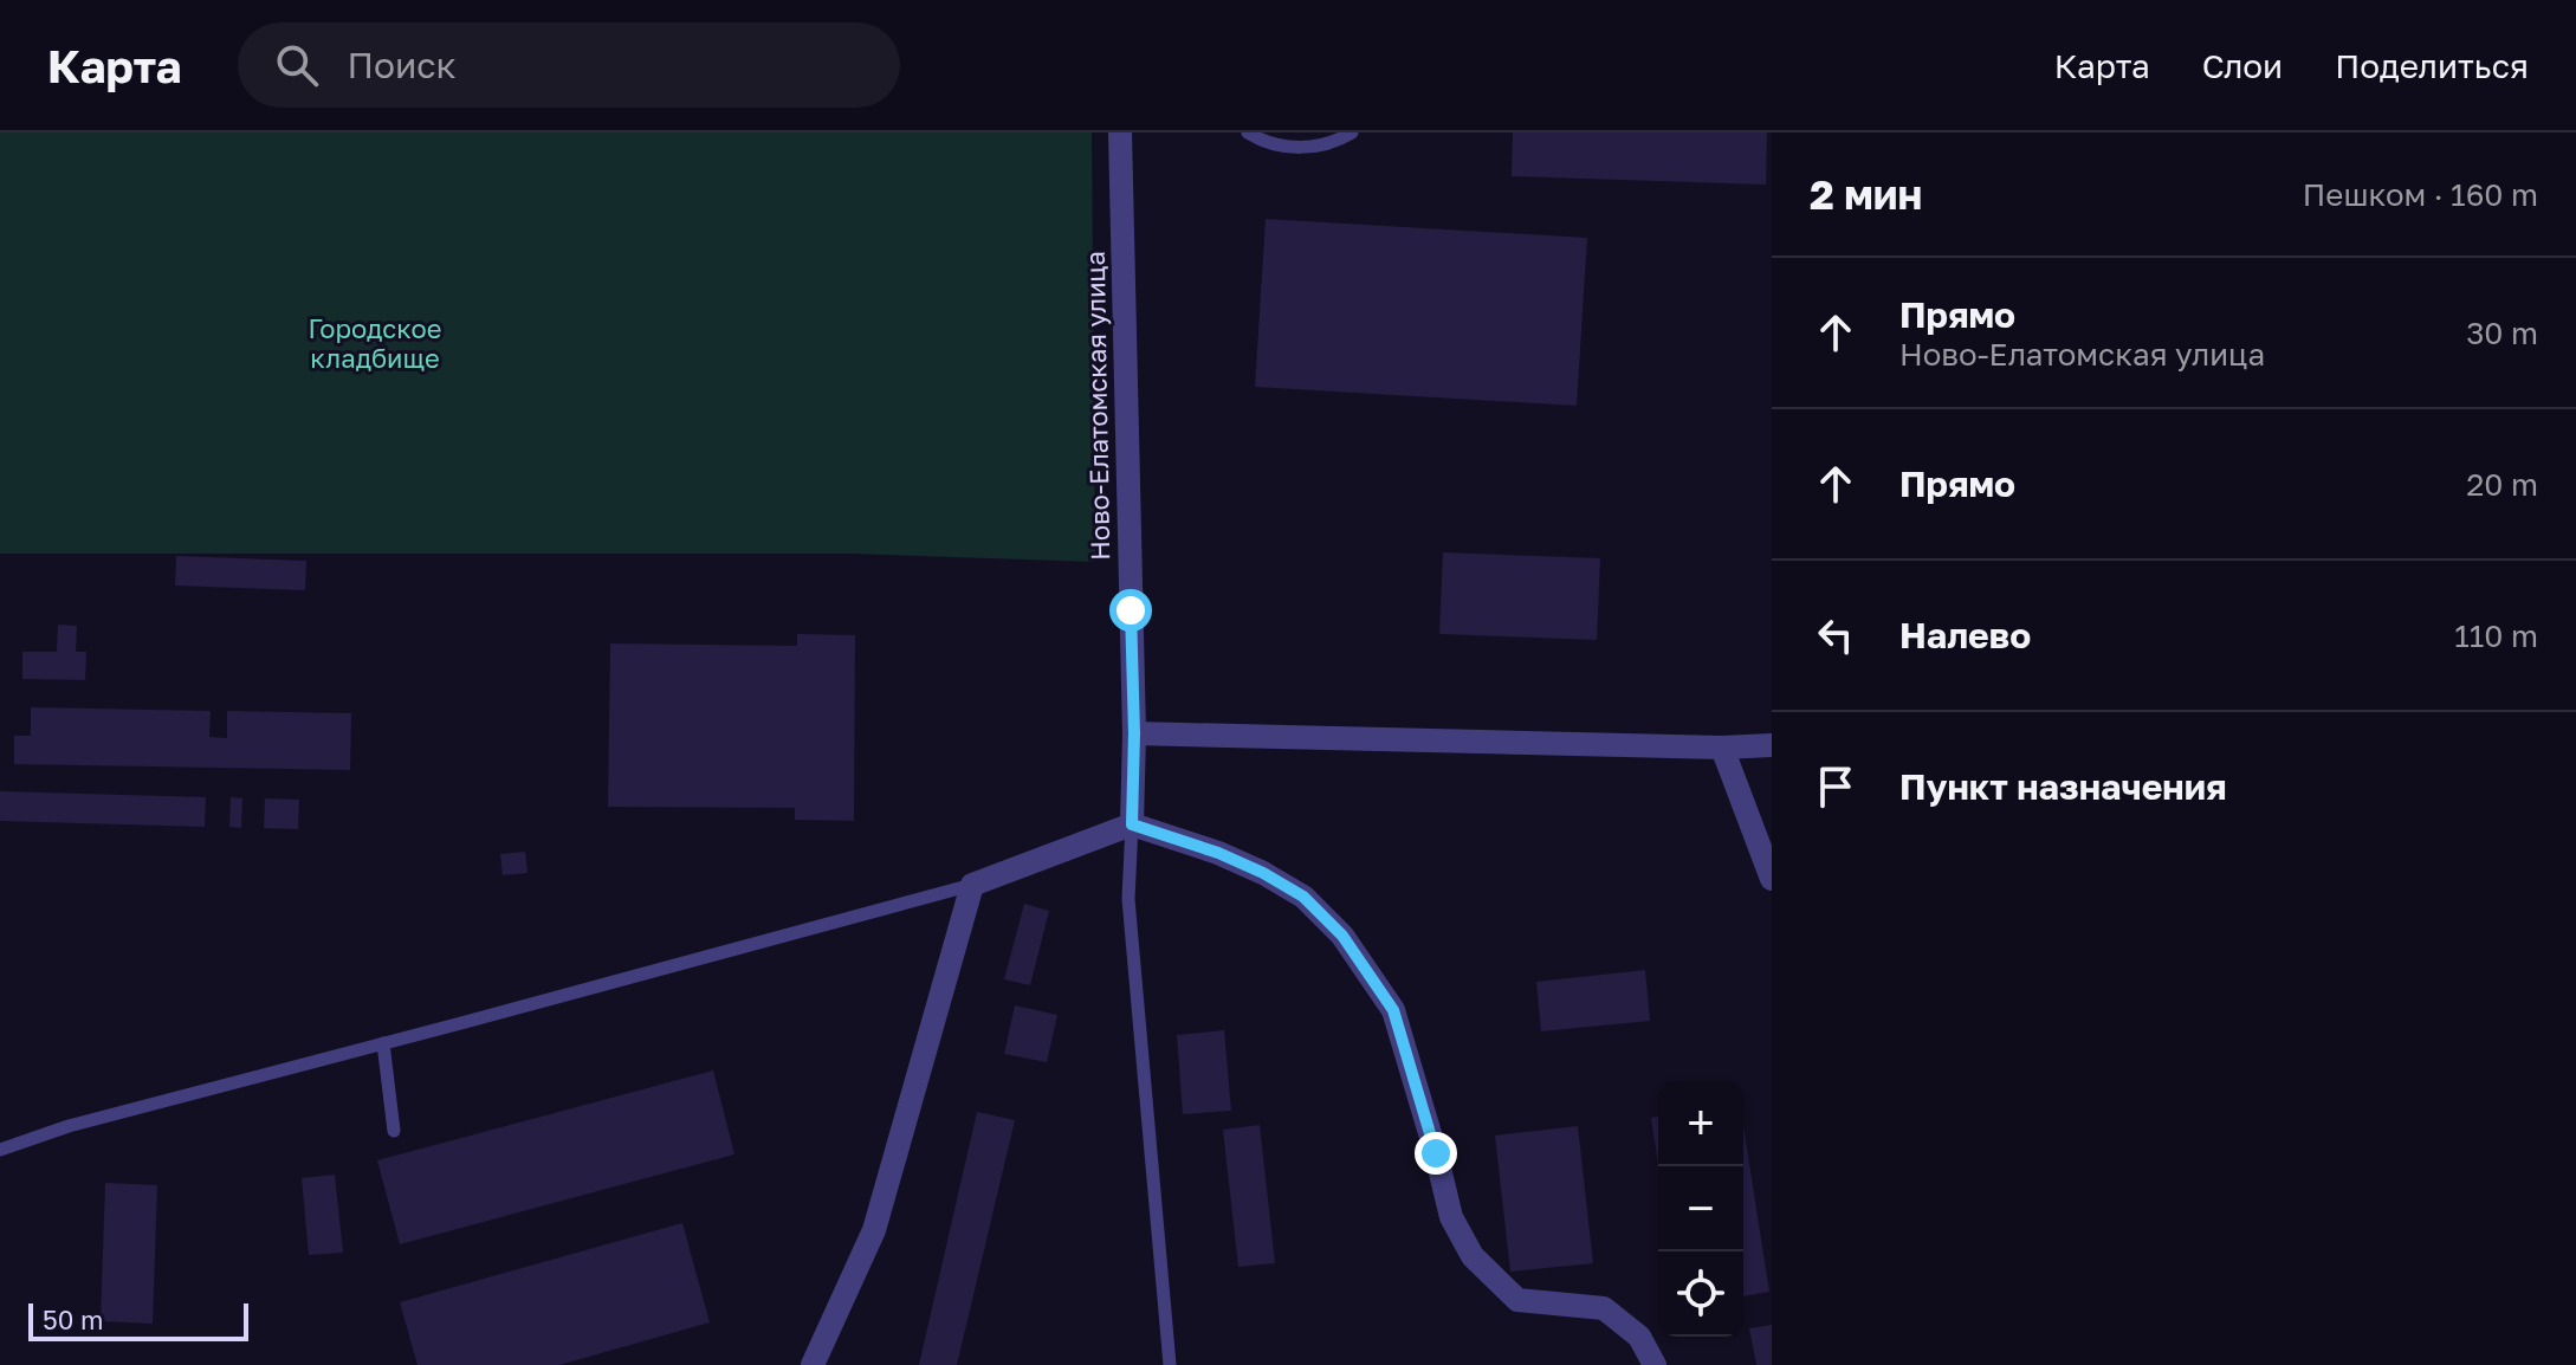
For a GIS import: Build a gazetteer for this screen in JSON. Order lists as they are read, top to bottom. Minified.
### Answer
{"streets":{"street":["Ново-Елатомская улица"]},"parks":["Городское кладбище"],"scale_bar":"50 m","page":{"header":"Карта","search":"Поиск","nav":["Карта","Слои","Поделиться"],"heading":["2 мин","Пешком · 160 m"],"list":[["Прямо","Ново-Елатомская улица","30 m"],["Прямо","20 m"],["Налево","110 m"],"Пункт назначения"],"map_buttons":["+","−"],"scale":"50 m"}}
